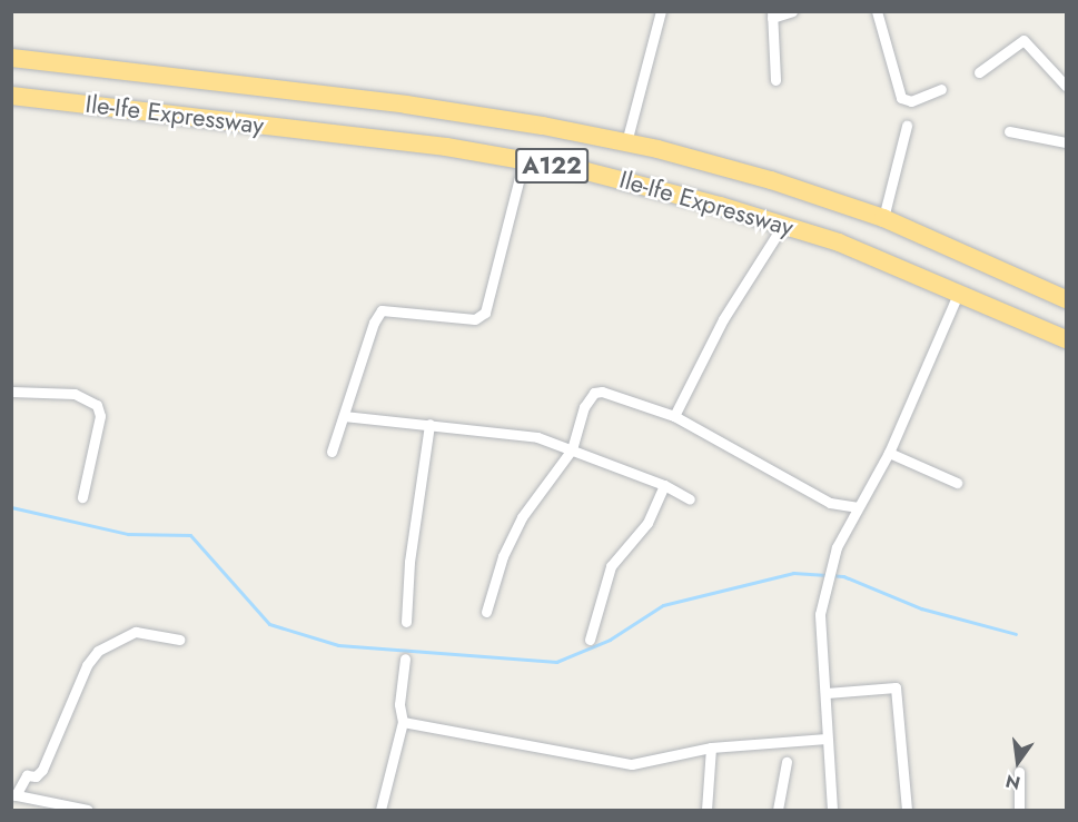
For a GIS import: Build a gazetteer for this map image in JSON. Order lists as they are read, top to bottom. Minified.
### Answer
{"streets":{"highway":["Ile-Ife Expressway","A122"]},"north":"bottom"}
